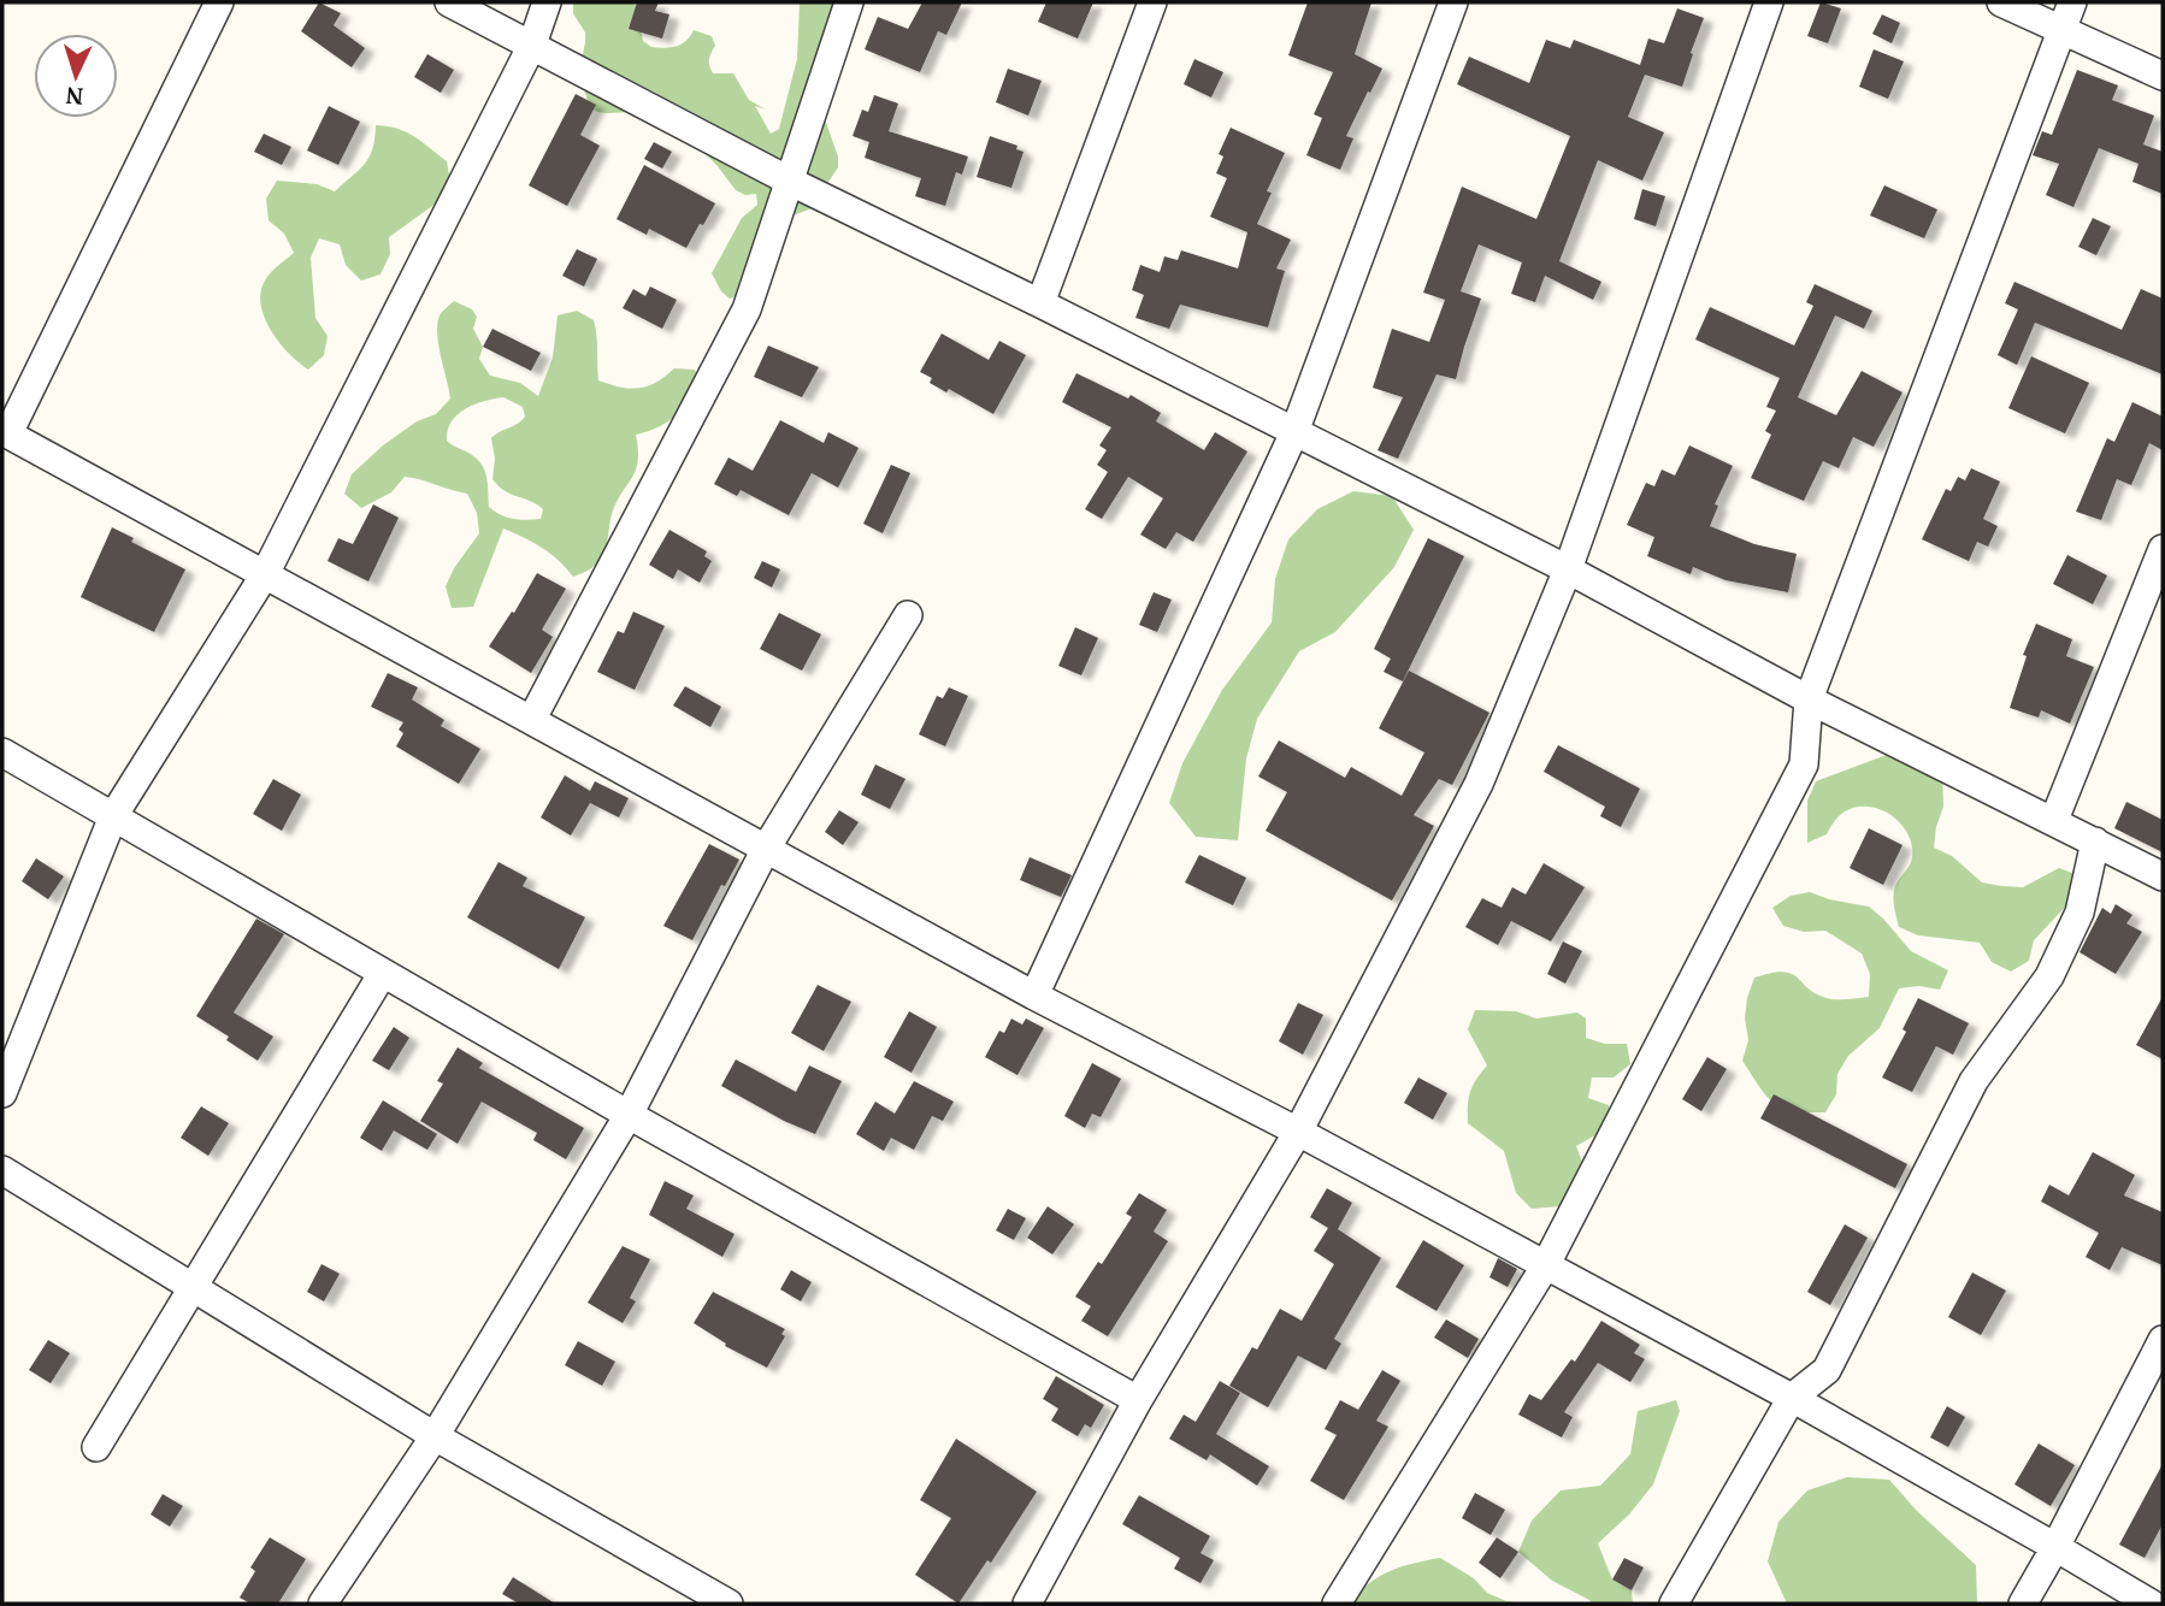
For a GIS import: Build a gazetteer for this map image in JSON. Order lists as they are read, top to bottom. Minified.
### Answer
{"north":"bottom"}
